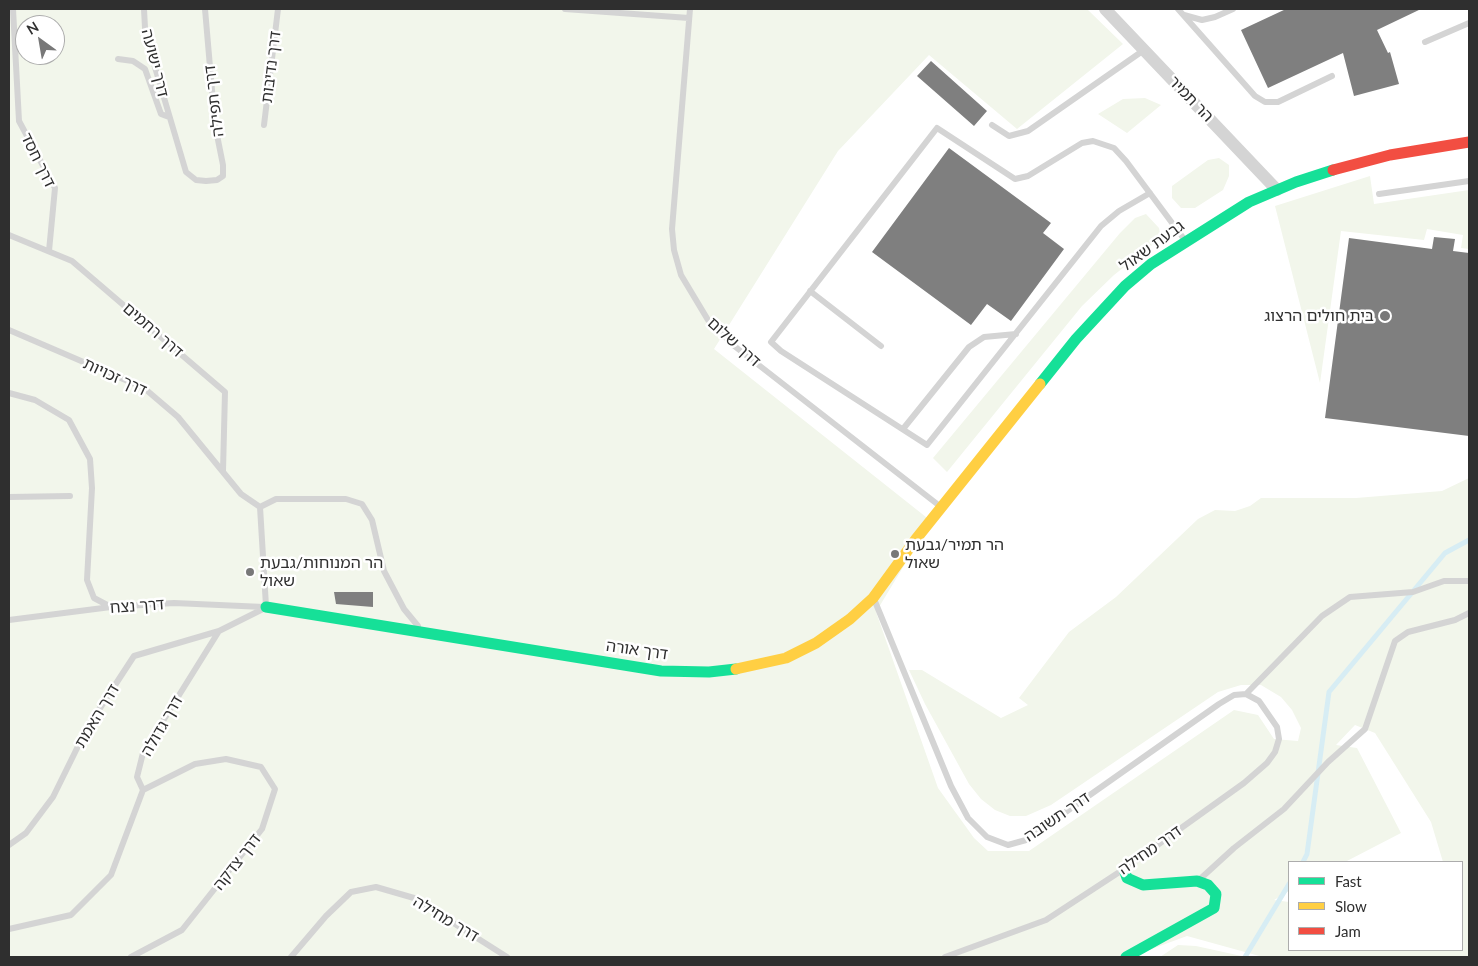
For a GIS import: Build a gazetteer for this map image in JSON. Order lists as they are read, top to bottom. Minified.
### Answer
{"streets":{"street":["הר תמיר","גבעת שאול","דרך אורה"],"lane":["דרך ישועה","דרך נדיבות","דרך תפילה","דרך חסד","דרך רחמים","דרך שלום","דרך זכויות","דרך נצח","דרך האמת","דרך גדולה","דרך תשובה","דרך מחילה","דרך צדקה"]},"crossings":[["דרך ישועה","דרך תפילה"],["הר תמיר","גבעת שאול"],["דרך חסד","דרך רחמים"],["גבעת שאול","דרך שלום"],["גבעת שאול","דרך אורה"],["דרך רחמים","דרך זכויות"],["דרך שלום","דרך אורה"],["דרך נצח","דרך אורה"],["דרך נצח","דרך גדולה"],["דרך אורה","דרך גדולה"],["דרך אורה","דרך תשובה"],["דרך האמת","דרך גדולה"],["דרך גדולה","דרך צדקה"],["דרך תשובה","דרך מחילה"]],"places":["בית חולים הרצוג","הר תמיר/גבעת שאול","הר המנוחות/גבעת שאול"],"legend":["Fast","Slow","Jam"],"north":"top left"}
